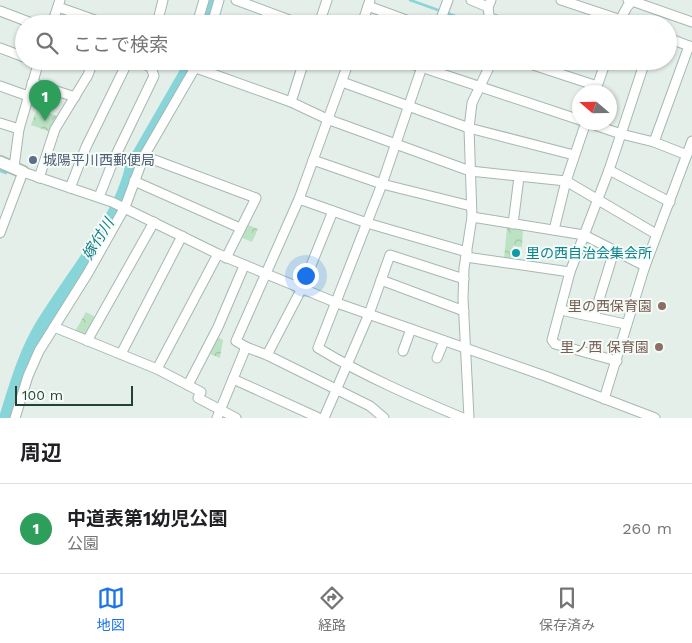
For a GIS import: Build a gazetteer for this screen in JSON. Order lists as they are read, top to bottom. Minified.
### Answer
{"water":["嫁付川"],"places":["城陽平川西郵便局","里の西自治会集会所","里の西保育園","里ノ西 保育園"],"scale_bar":"100 m","north":"left","page":{"search":"ここで検索","pins":"1","scale":"100 m","heading":"周辺","list":[{"mark":"1","name":"中道表第1幼児公園","note":"公園","value":"260 m"}],"nav":["地図","経路","保存済み"]}}
